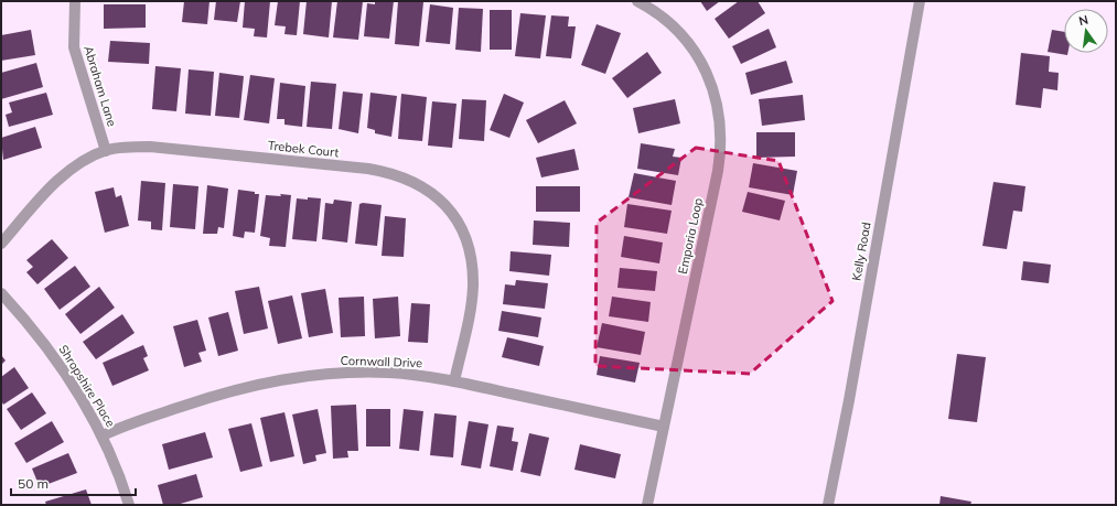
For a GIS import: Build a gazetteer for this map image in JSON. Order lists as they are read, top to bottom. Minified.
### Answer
{"streets":{"street":["Abraham Lane","Trebek Court","Emporia Loop","Kelly Road","Cornwall Drive","Shropshire Place"]},"crossings":[["Abraham Lane","Trebek Court"],["Trebek Court","Cornwall Drive"],["Emporia Loop","Cornwall Drive"],["Cornwall Drive","Shropshire Place"]],"scale_bar":"50 m","north":"top"}
